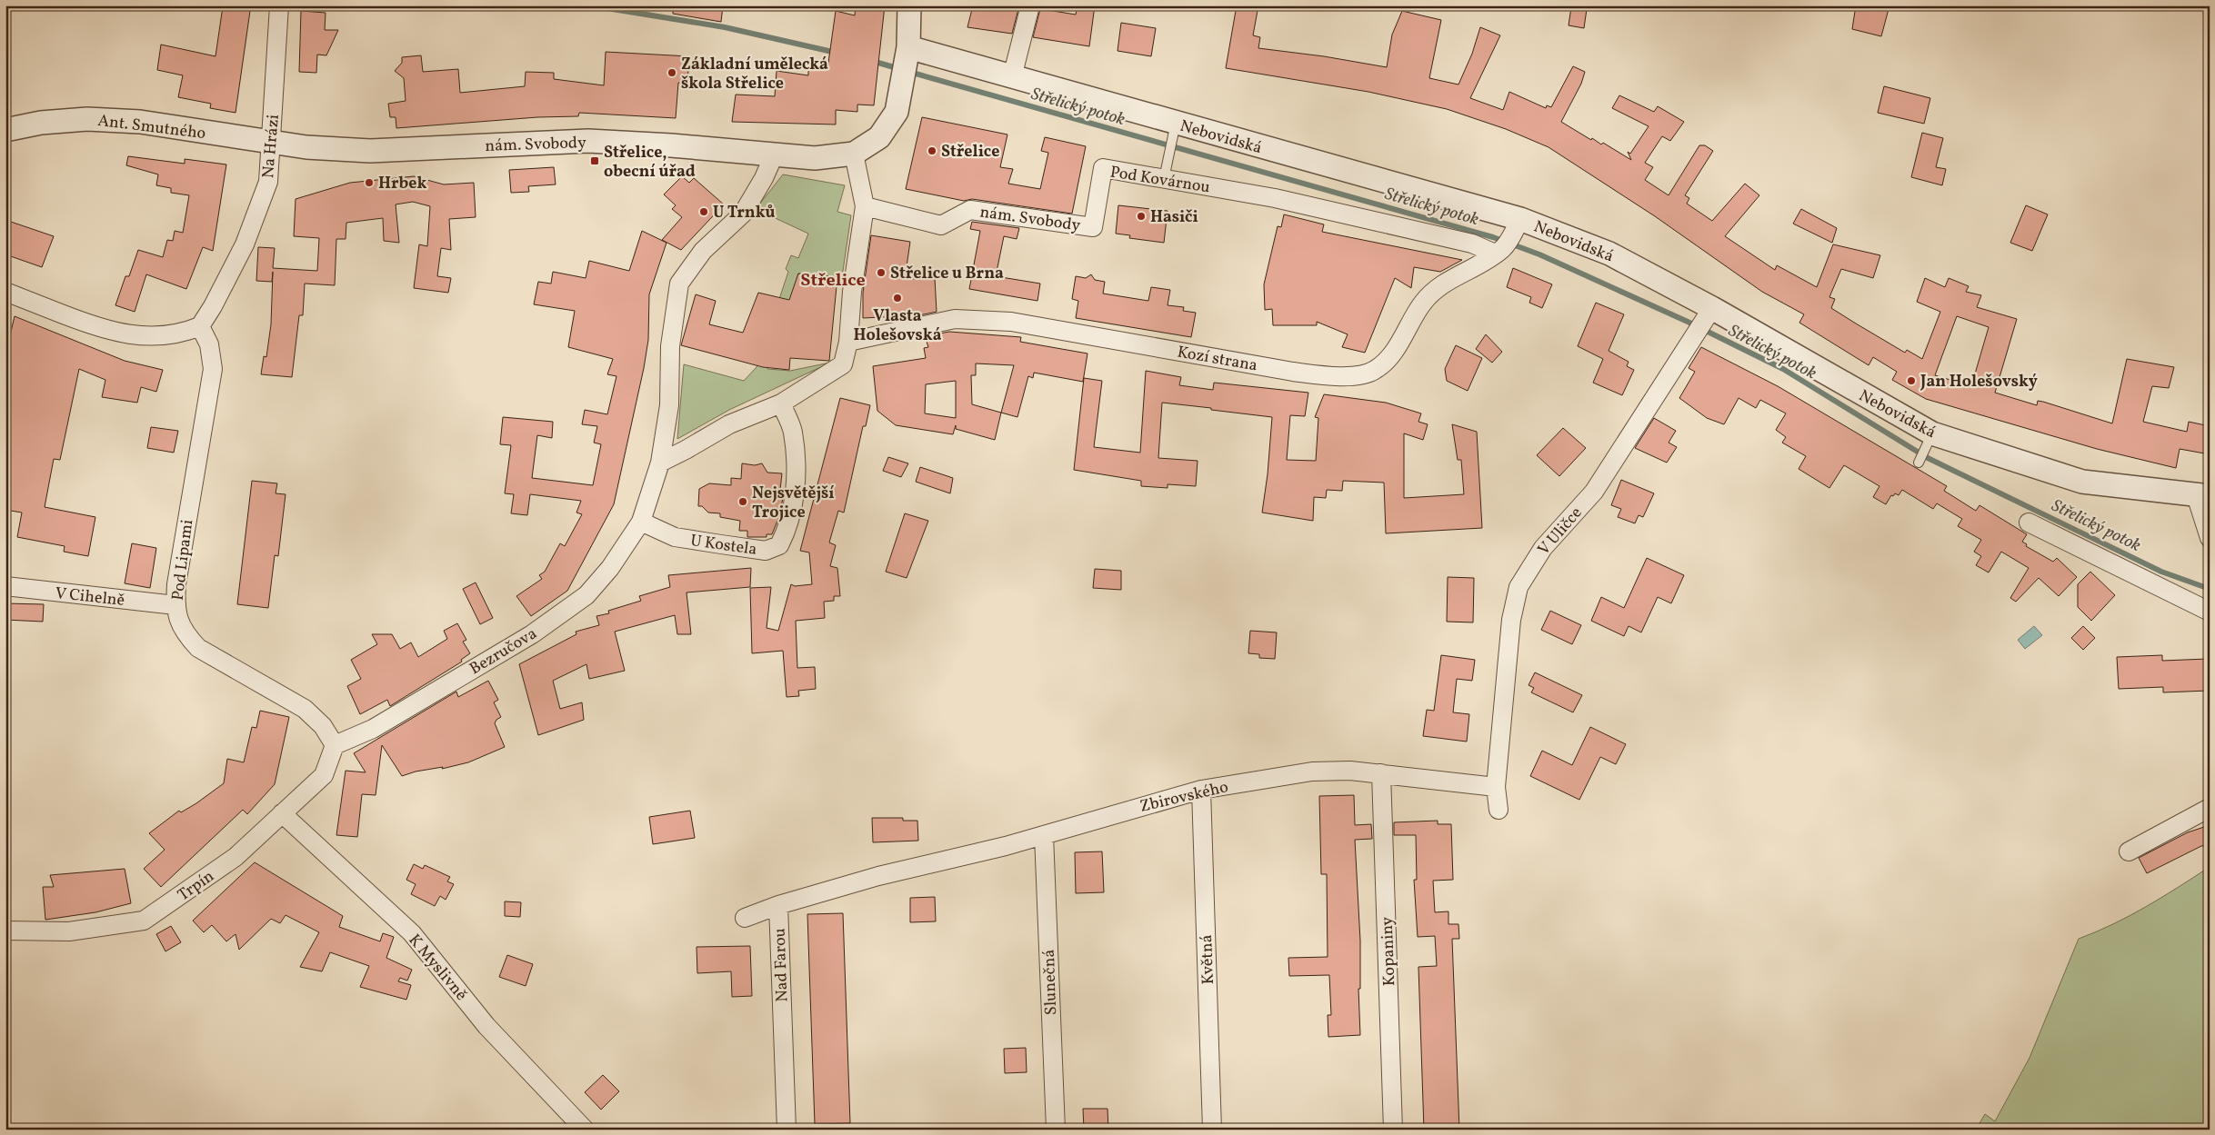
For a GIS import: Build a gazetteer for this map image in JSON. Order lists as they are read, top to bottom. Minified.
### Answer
{"streets":{"street":["Ant. Smutného","Nebovidská","nám. Svobody","Na Hrázi","Pod Kovárnou","Kozí strana","V Uličce","U Kostela","Pod Lipami","V Cihelně","Bezručova","Zbirovského","Trpín","Kopaniny","Květná","Nad Farou","K Myslivně","Slunečná"]},"crossings":[["Ant. Smutného","nám. Svobody"],["Ant. Smutného","Na Hrázi"],["Nebovidská","nám. Svobody"],["Nebovidská","Pod Kovárnou"],["Nebovidská","Kozí strana"],["Nebovidská","V Uličce"],["nám. Svobody","Na Hrázi"],["nám. Svobody","Pod Kovárnou"],["Na Hrázi","Pod Lipami"],["V Uličce","Zbirovského"],["U Kostela","Bezručova"],["Pod Lipami","V Cihelně"],["Pod Lipami","Bezručova"],["Pod Lipami","Trpín"],["Bezručova","Trpín"],["Zbirovského","Kopaniny"],["Zbirovského","Květná"],["Zbirovského","Nad Farou"],["Zbirovského","Slunečná"],["Trpín","K Myslivně"]],"districts":["Střelice"],"water":["Střelický potok"],"places":{"other":["Základní umělecká škola Střelice","Střelice","Hrbek","U Trnků","Hasiči","Střelice u Brna","Vlasta Holešovská","Jan Holešovský","Nejsvětější Trojice"],"transit":["Střelice, obecní úřad"]}}
